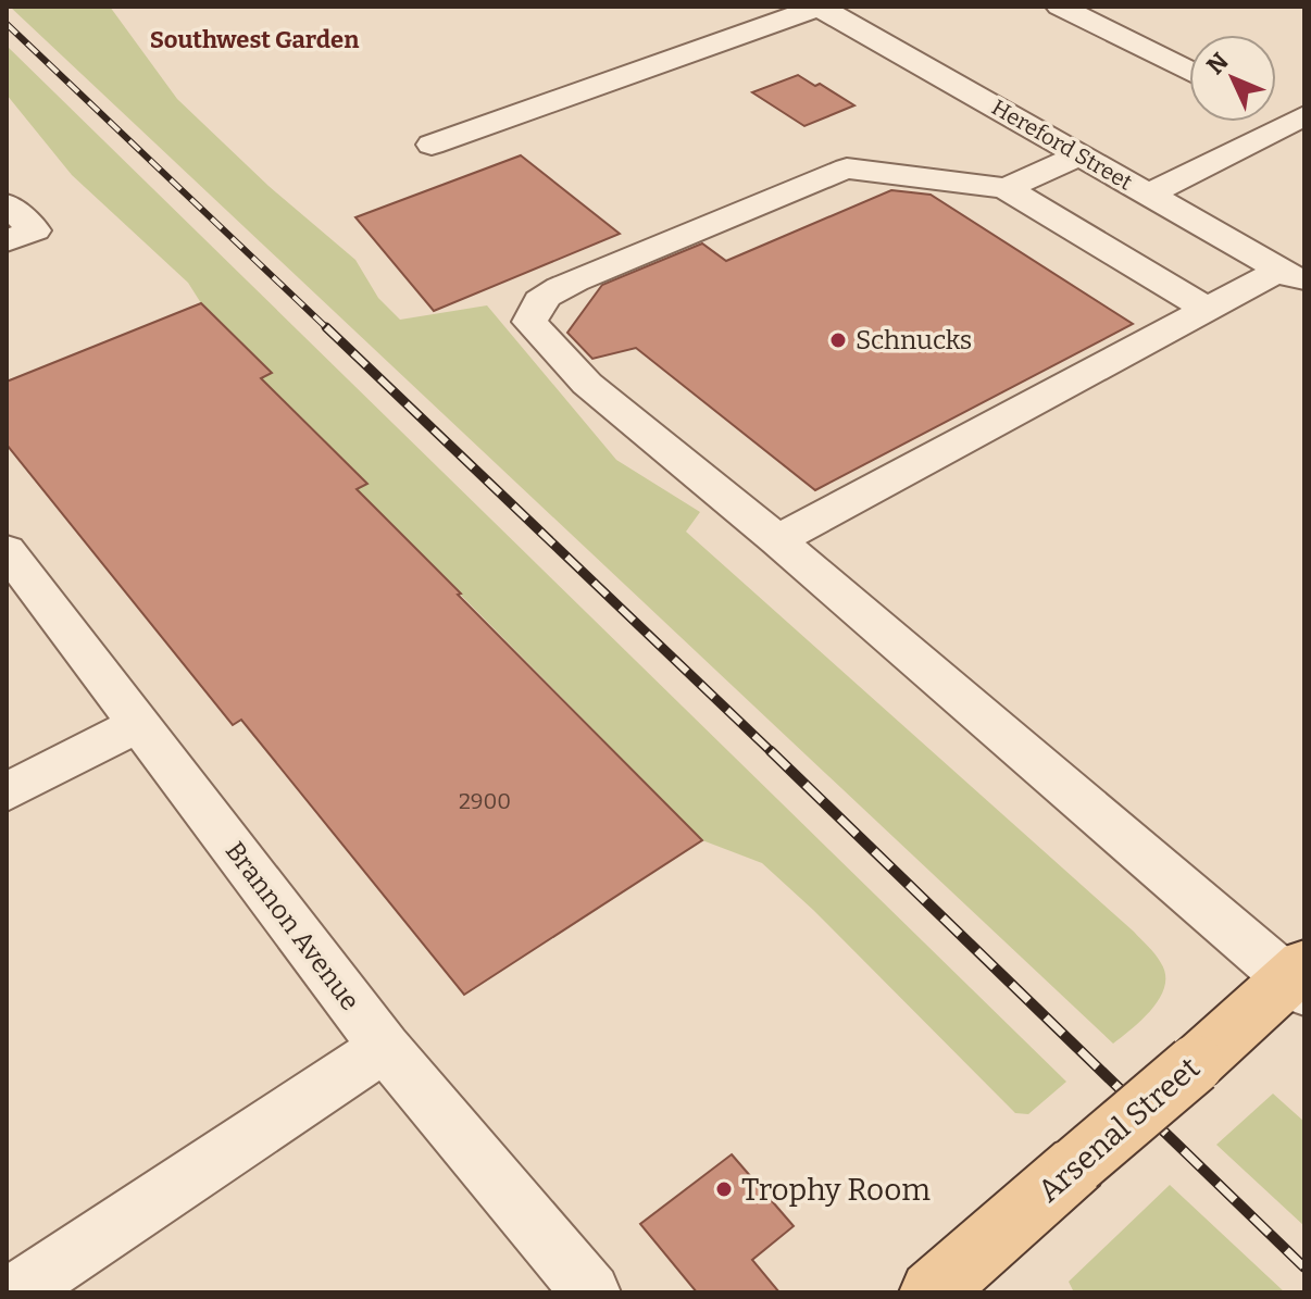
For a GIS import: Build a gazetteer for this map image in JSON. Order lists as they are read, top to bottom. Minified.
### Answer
{"streets":{"main road":["Arsenal Street"],"street":["Hereford Street","Brannon Avenue"]},"districts":["Southwest Garden"],"places":["Schnucks","Trophy Room"],"house_numbers":["2900"],"north":"top left"}
